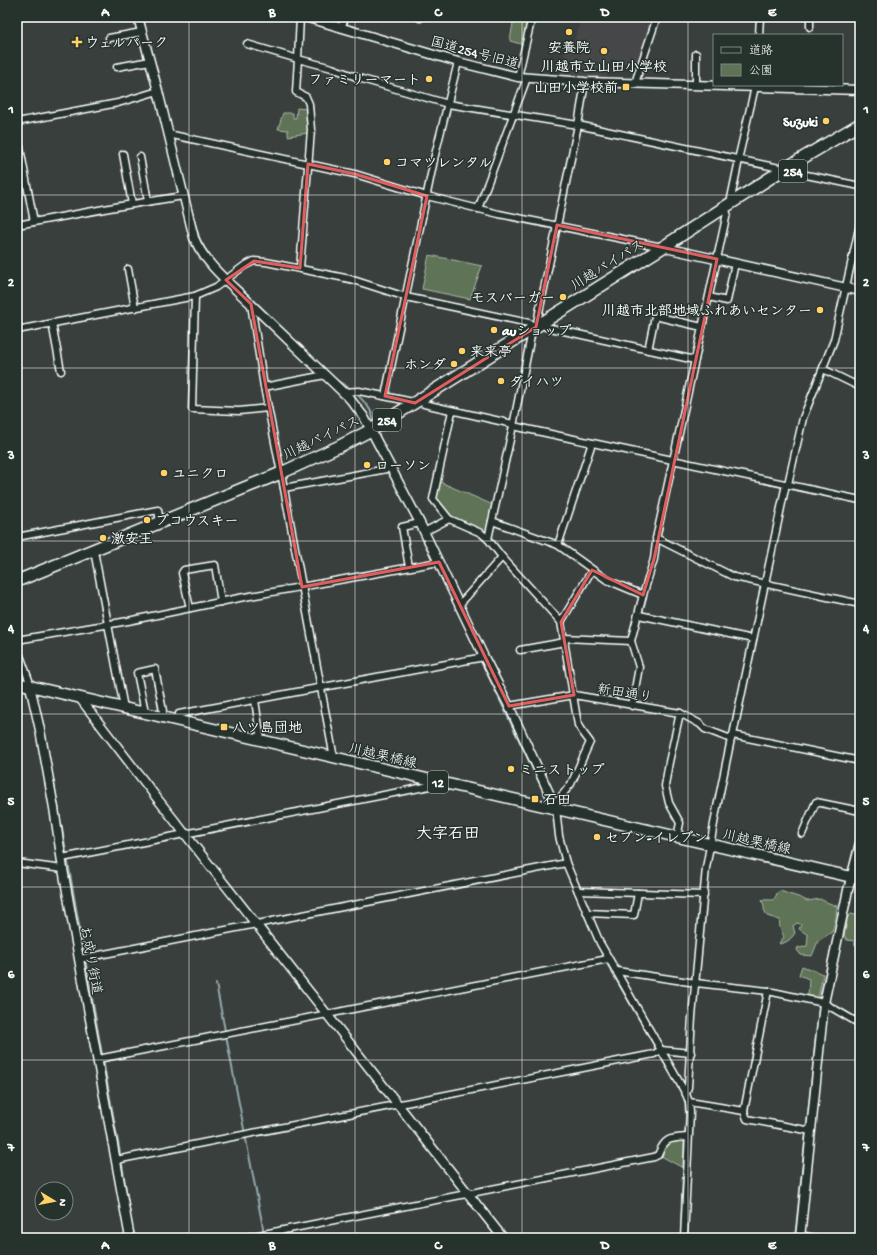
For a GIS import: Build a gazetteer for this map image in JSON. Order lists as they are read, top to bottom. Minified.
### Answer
{"streets":{"highway":["254","川越バイパス"],"main road":["川越栗橋線","12"],"street":["国道254号旧道","新田通り","お成り街道"]},"crossings":[["川越栗橋線","お成り街道"]],"districts":["大字石田"],"places":{"other":["安養院","川越市立山田小学校","ファミリーマート","Suzuki","コマツレンタル","モスバーガー","川越市北部地域ふれあいセンター","auショップ","来来亭","ホンダ","ダイハツ","ローソン","ユニクロ","ブコウスキー","激安王","ミニストップ","セブン-イレブン"],"health":["ウェルパーク"],"transit":["山田小学校前","八ツ島団地","石田"]},"legend":["道路","公園"],"north":"right","grid":{"columns":["A","B","C","D","E"],"rows":["1","2","3","4","5","6","7"]}}
